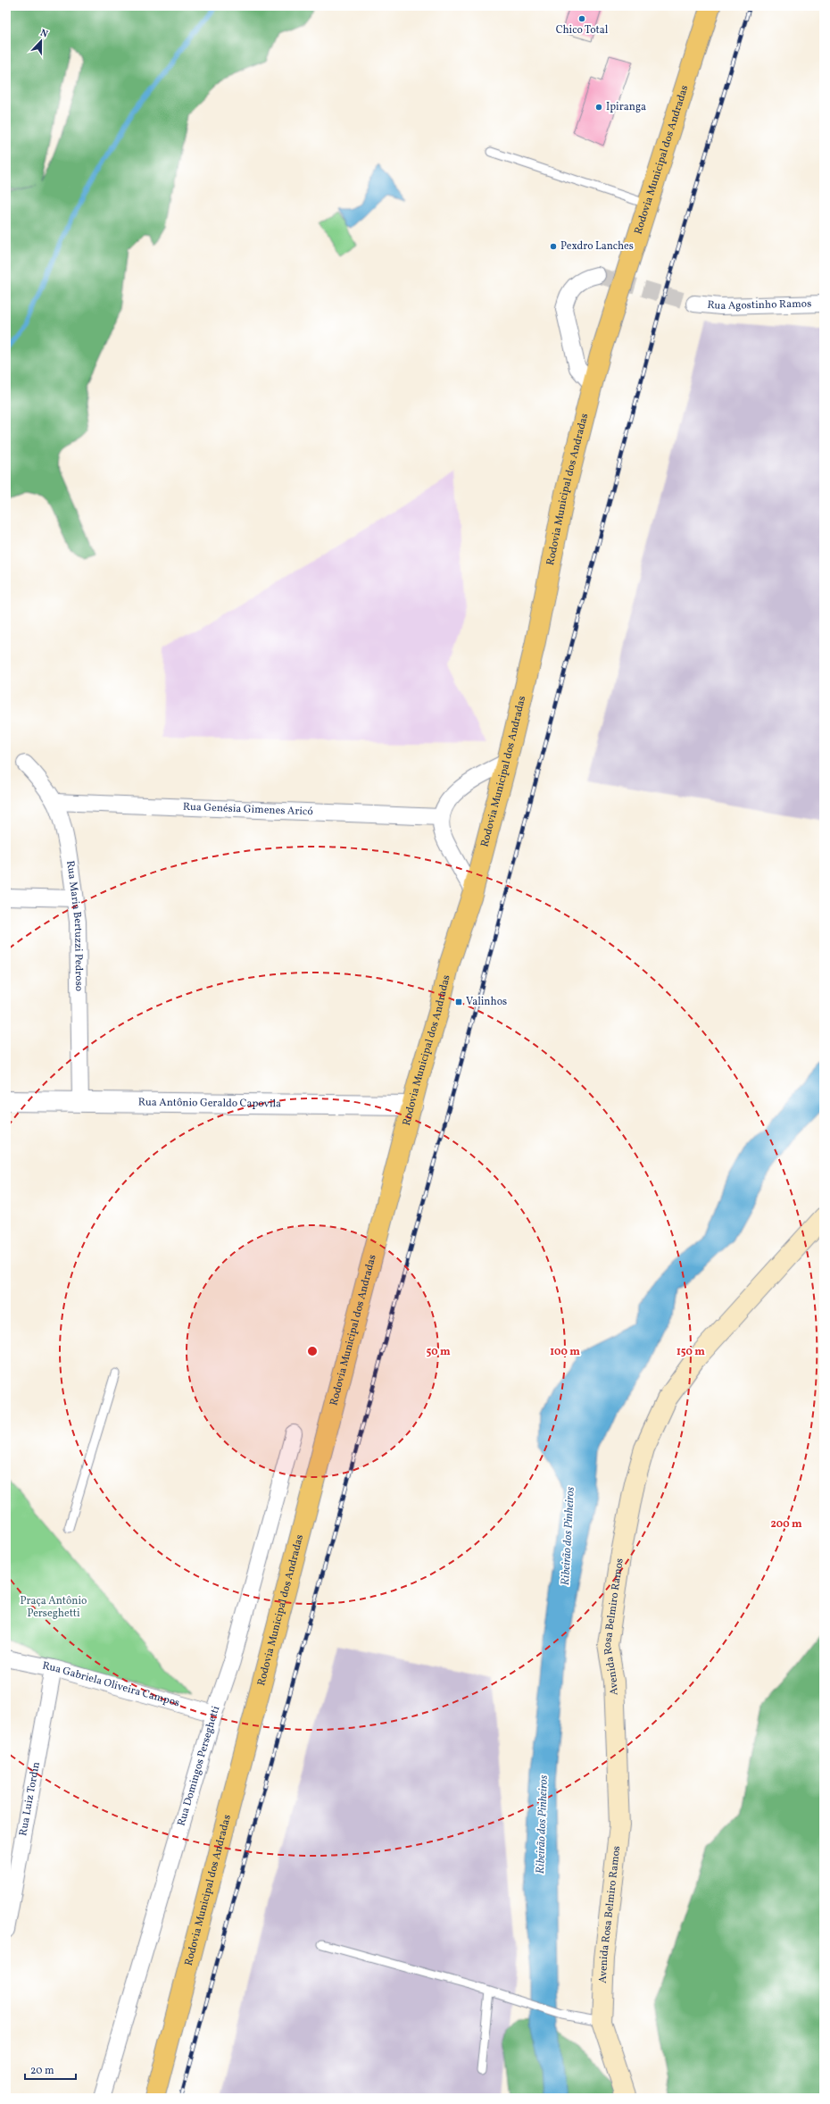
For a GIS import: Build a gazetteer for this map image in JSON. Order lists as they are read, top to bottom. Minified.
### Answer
{"streets":{"main road":["Rodovia Municipal dos Andradas","Avenida Rosa Belmiro Ramos"],"street":["Rua Agostinho Ramos","Rua Genésia Gimenes Aricó","Rua Maria Bertuzzi Pedroso","Rua Antônio Geraldo Capovila","Rua Gabriela Oliveira Campos","Rua Domingos Perseghetti","Rua Luiz Tordin"]},"crossings":[["Rodovia Municipal dos Andradas","Rua Antônio Geraldo Capovila"],["Rua Genésia Gimenes Aricó","Rua Maria Bertuzzi Pedroso"],["Rua Maria Bertuzzi Pedroso","Rua Antônio Geraldo Capovila"],["Rua Gabriela Oliveira Campos","Rua Domingos Perseghetti"],["Rua Gabriela Oliveira Campos","Rua Luiz Tordin"]],"water":["Ribeirão dos Pinheiros"],"parks":["Praça Antônio Perseghetti"],"places":{"other":["Chico Total","Ipiranga","Pexdro Lanches"],"transit":["Valinhos"]},"scale_bar":"20 m","north":"top","rings":["50 m","100 m","150 m","200 m"]}
